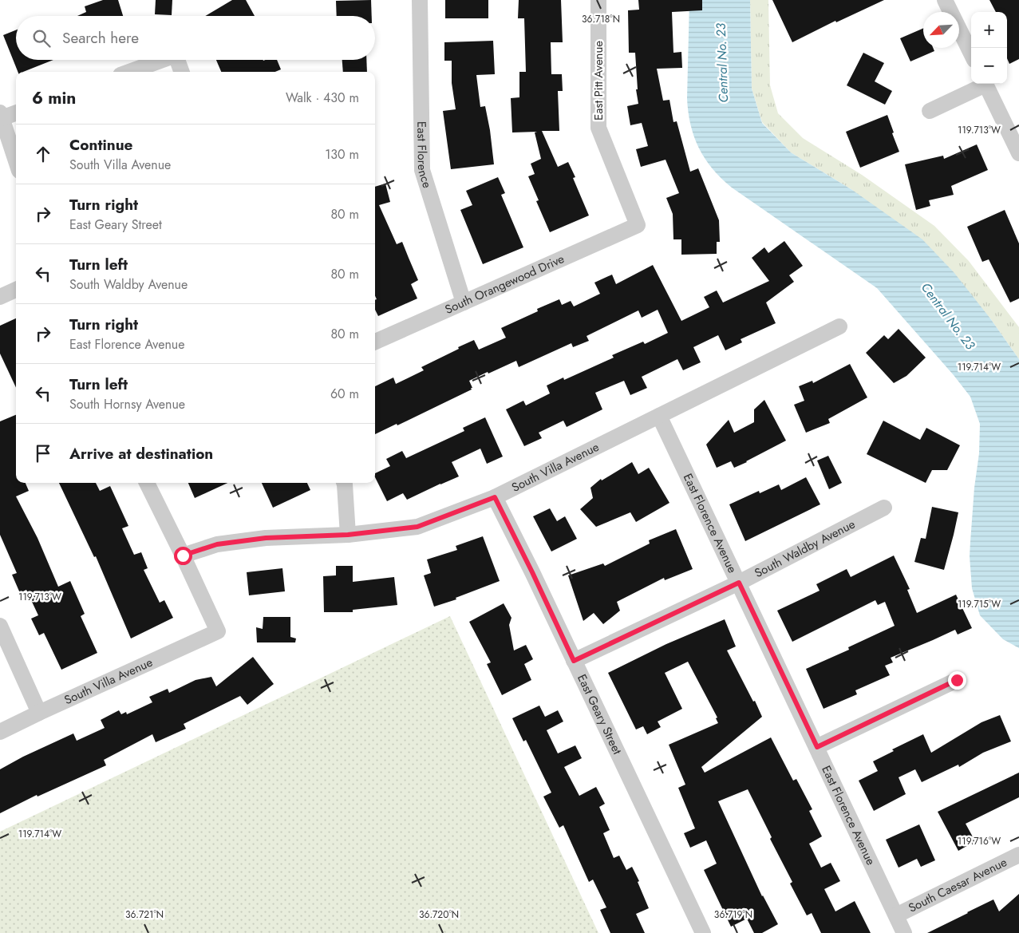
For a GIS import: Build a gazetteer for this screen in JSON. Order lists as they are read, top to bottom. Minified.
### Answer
{"streets":{"street":["East Pitt Avenue","East Florence","South Orangewood Drive","South Villa Avenue","East Florence Avenue","South Waldby Avenue","East Geary Street","South Caesar Avenue"]},"crossings":[["East Pitt Avenue","South Orangewood Drive"],["East Florence","South Orangewood Drive"],["South Villa Avenue","East Florence Avenue"],["South Villa Avenue","East Geary Street"],["East Florence Avenue","South Waldby Avenue"],["East Florence Avenue","South Caesar Avenue"],["South Waldby Avenue","East Geary Street"]],"water":["Central No. 23"],"north":"bottom left","page":{"map_buttons":["+","−"],"search":"Search here","heading":["6 min","Walk · 430 m"],"list":[["Continue","South Villa Avenue","130 m"],["Turn right","East Geary Street","80 m"],["Turn left","South Waldby Avenue","80 m"],["Turn right","East Florence Avenue","80 m"],["Turn left","South Hornsy Avenue","60 m"],"Arrive at destination"]},"coordinates":["36.718°N","119.713°W","119.714°W","119.715°W","119.716°W","36.721°N","36.720°N","36.719°N"]}
